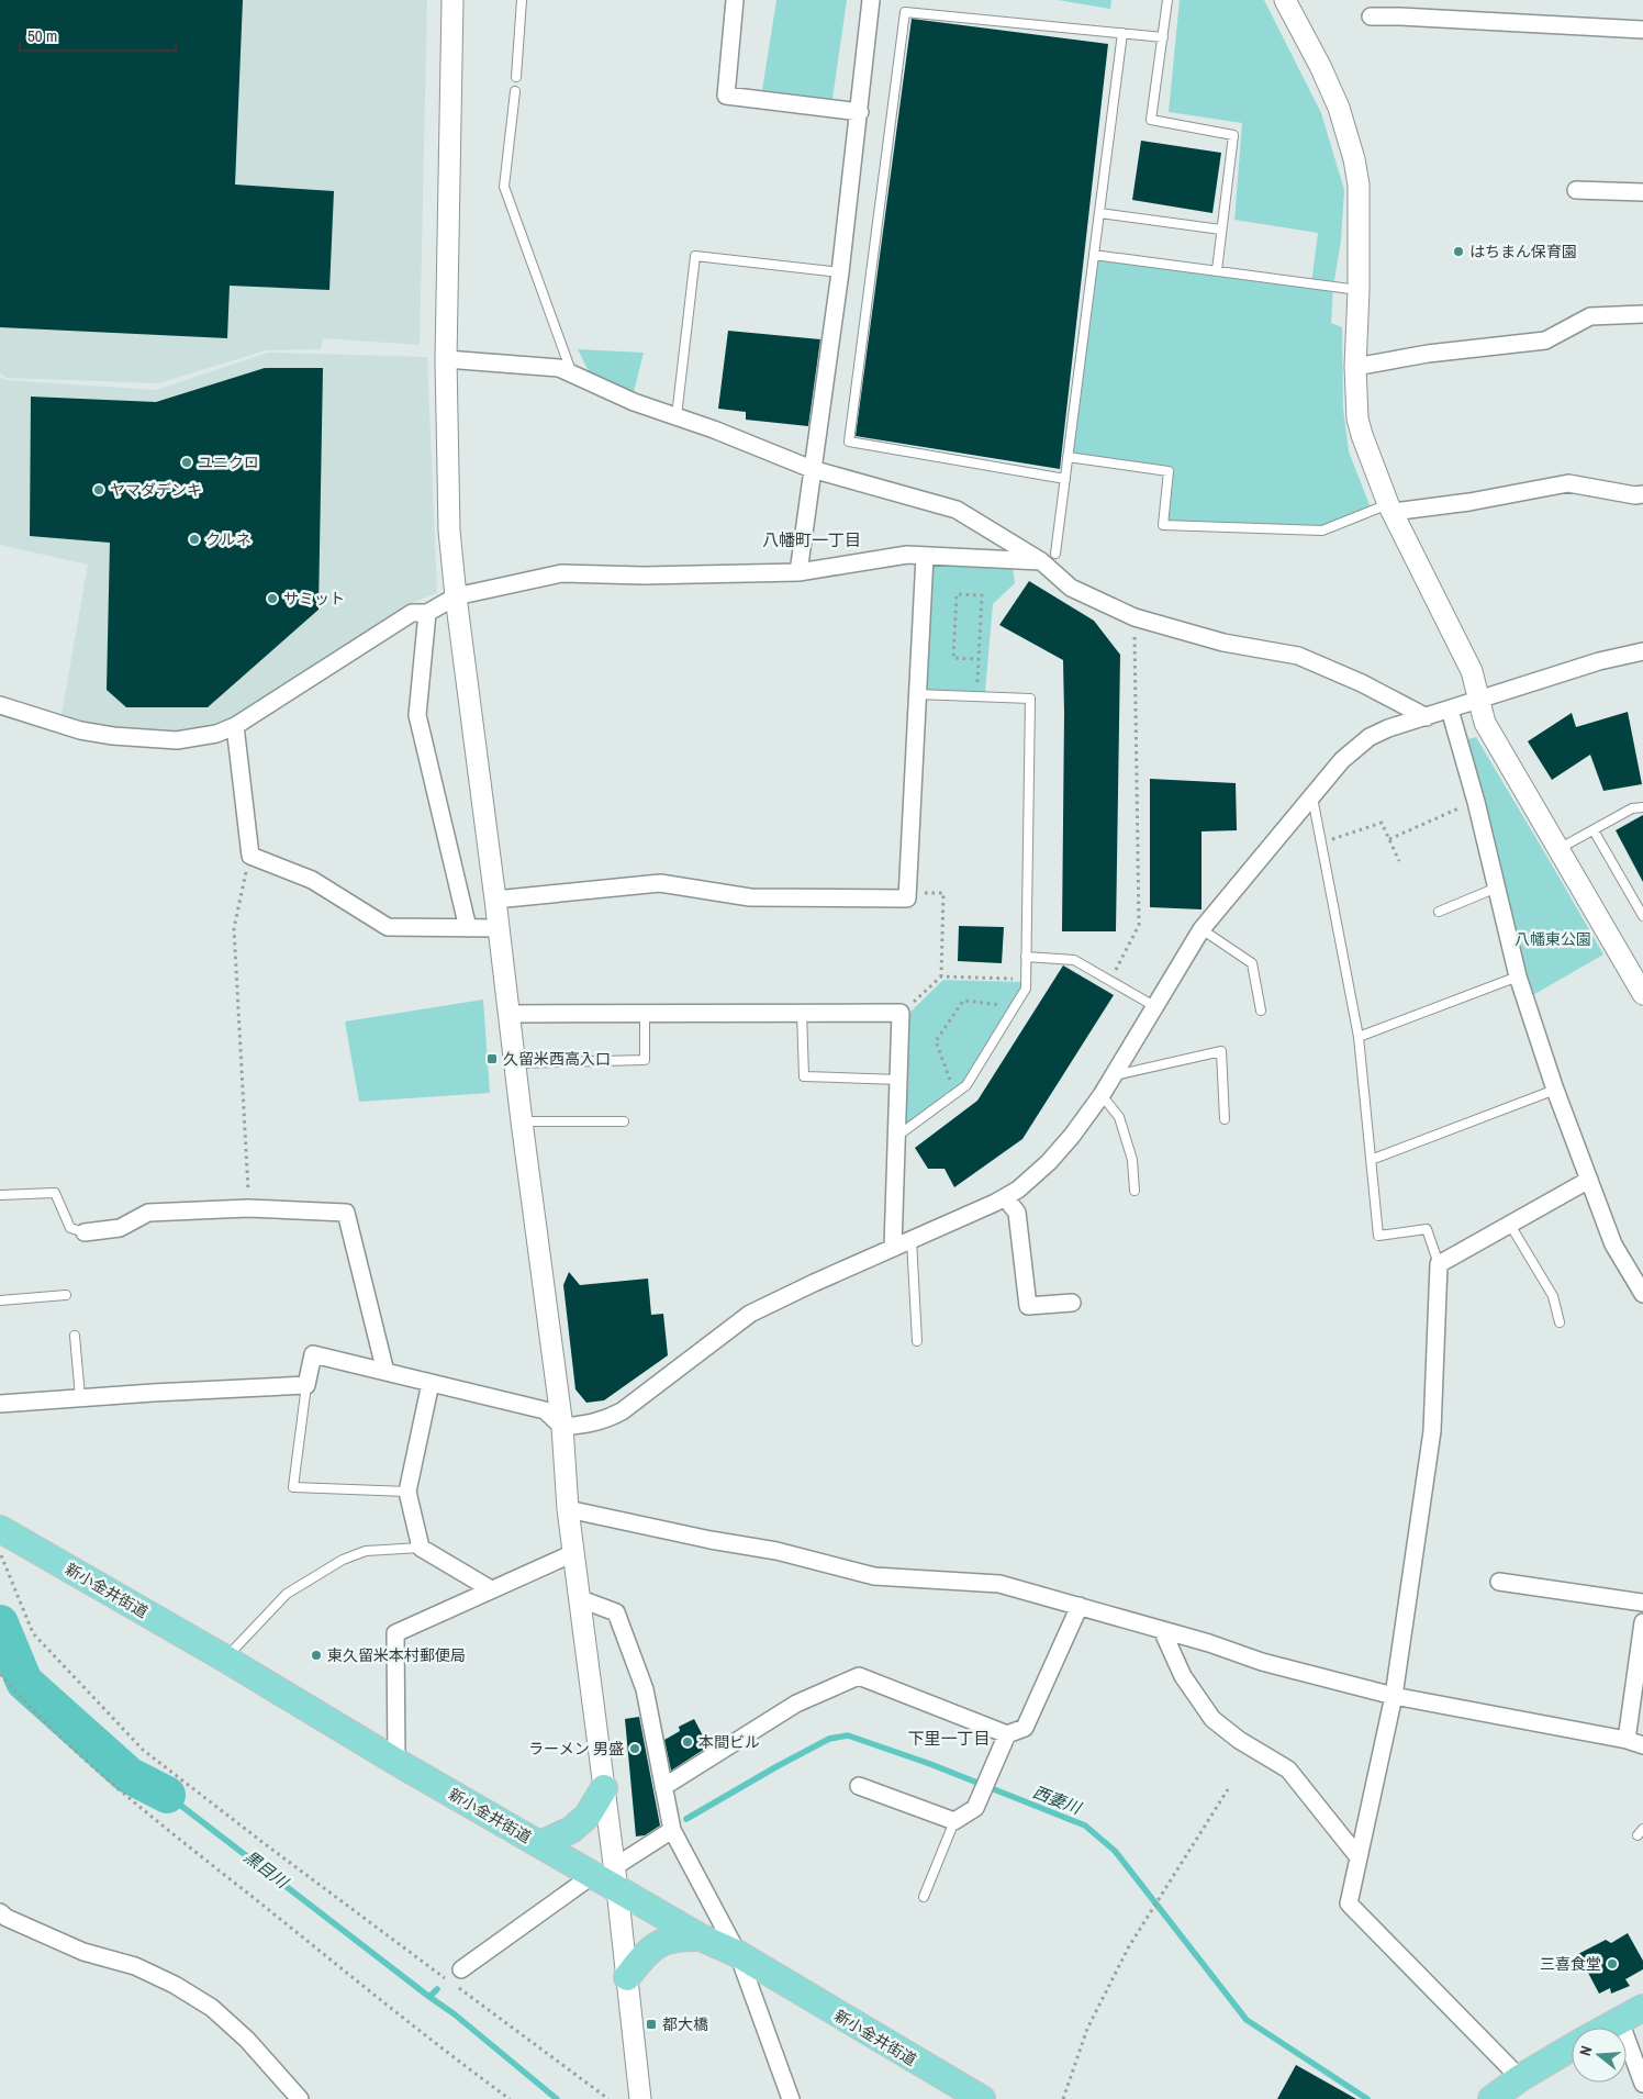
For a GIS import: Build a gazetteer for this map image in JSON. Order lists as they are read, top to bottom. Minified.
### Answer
{"streets":{"main road":["新小金井街道"]},"districts":["八幡町一丁目","下里一丁目"],"water":["西妻川","黒目川"],"parks":["八幡東公園"],"places":{"other":["はちまん保育園","ユニクロ","ヤマダデンキ","クルネ","サミット","東久留米本村郵便局","本間ビル","ラーメン 男盛","三喜食堂"],"transit":["久留米西高入口","都大橋"]},"scale_bar":"50 m","north":"left"}
